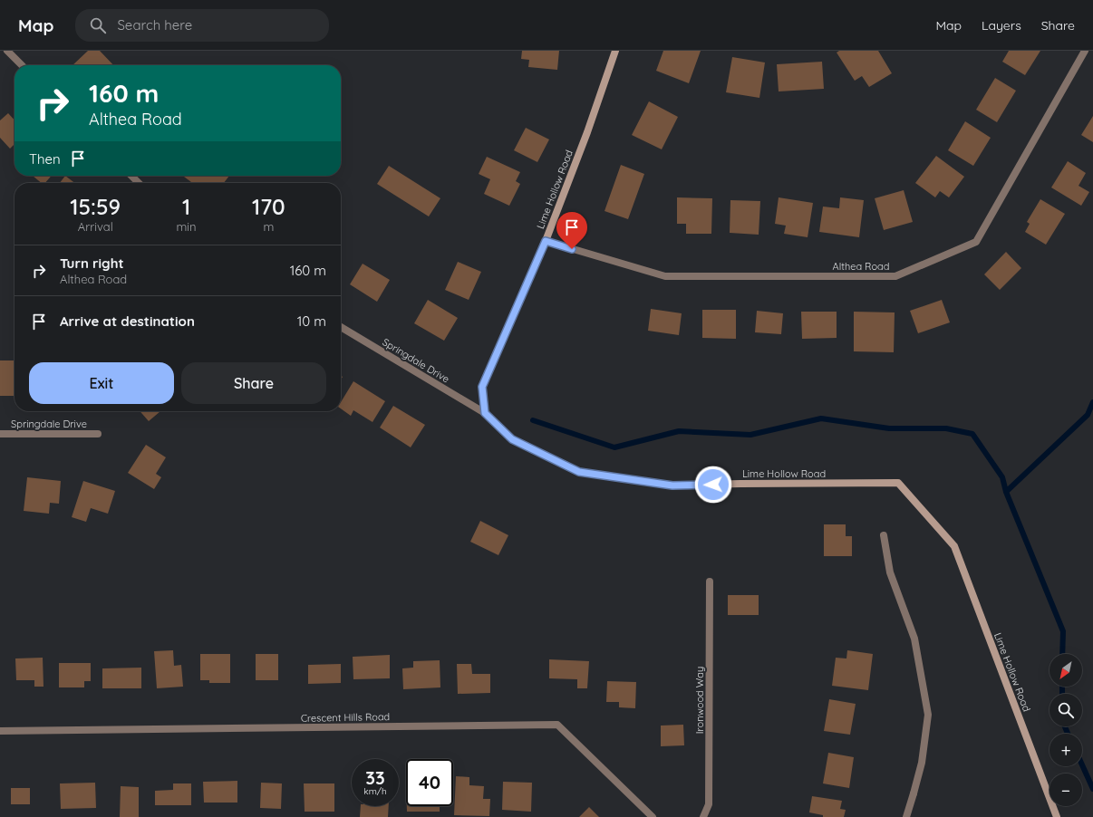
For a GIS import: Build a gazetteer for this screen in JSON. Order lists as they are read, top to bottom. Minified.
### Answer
{"streets":{"street":["Lime Hollow Road","Althea Road","Springdale Drive","Ironwood Way","Crescent Hills Road"]},"crossings":[["Lime Hollow Road","Althea Road"],["Lime Hollow Road","Springdale Drive"]],"north":"bottom left","page":{"header":"Map","search":"Search here","nav":["Map","Layers","Share"],"turn":["160 m","Althea Road"],"then":"Then","eta":["15:59","Arrival","1","min","170","m"],"list":[{"name":"Turn right","note":"Althea Road","value":"160 m"},{"name":"Arrive at destination","value":"10 m"}],"buttons":["Exit","Share"],"map_buttons":["+","−"],"speed":"33 km/h","limit":"40"}}
